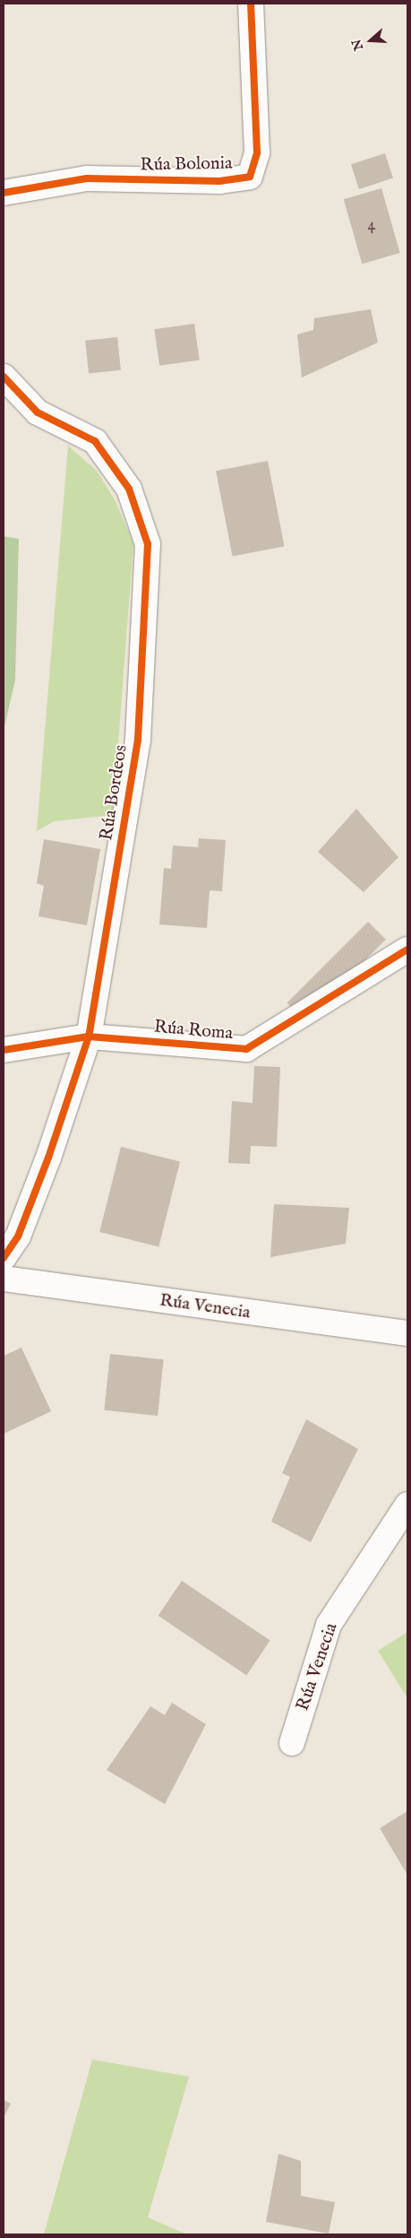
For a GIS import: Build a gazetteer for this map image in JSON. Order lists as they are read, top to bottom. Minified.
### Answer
{"streets":{"street":["Rúa Bolonia","Rúa Bordeos","Rúa Roma","Rúa Venecia"]},"crossings":[["Rúa Bordeos","Rúa Roma"]],"house_numbers":["4"],"north":"left"}
